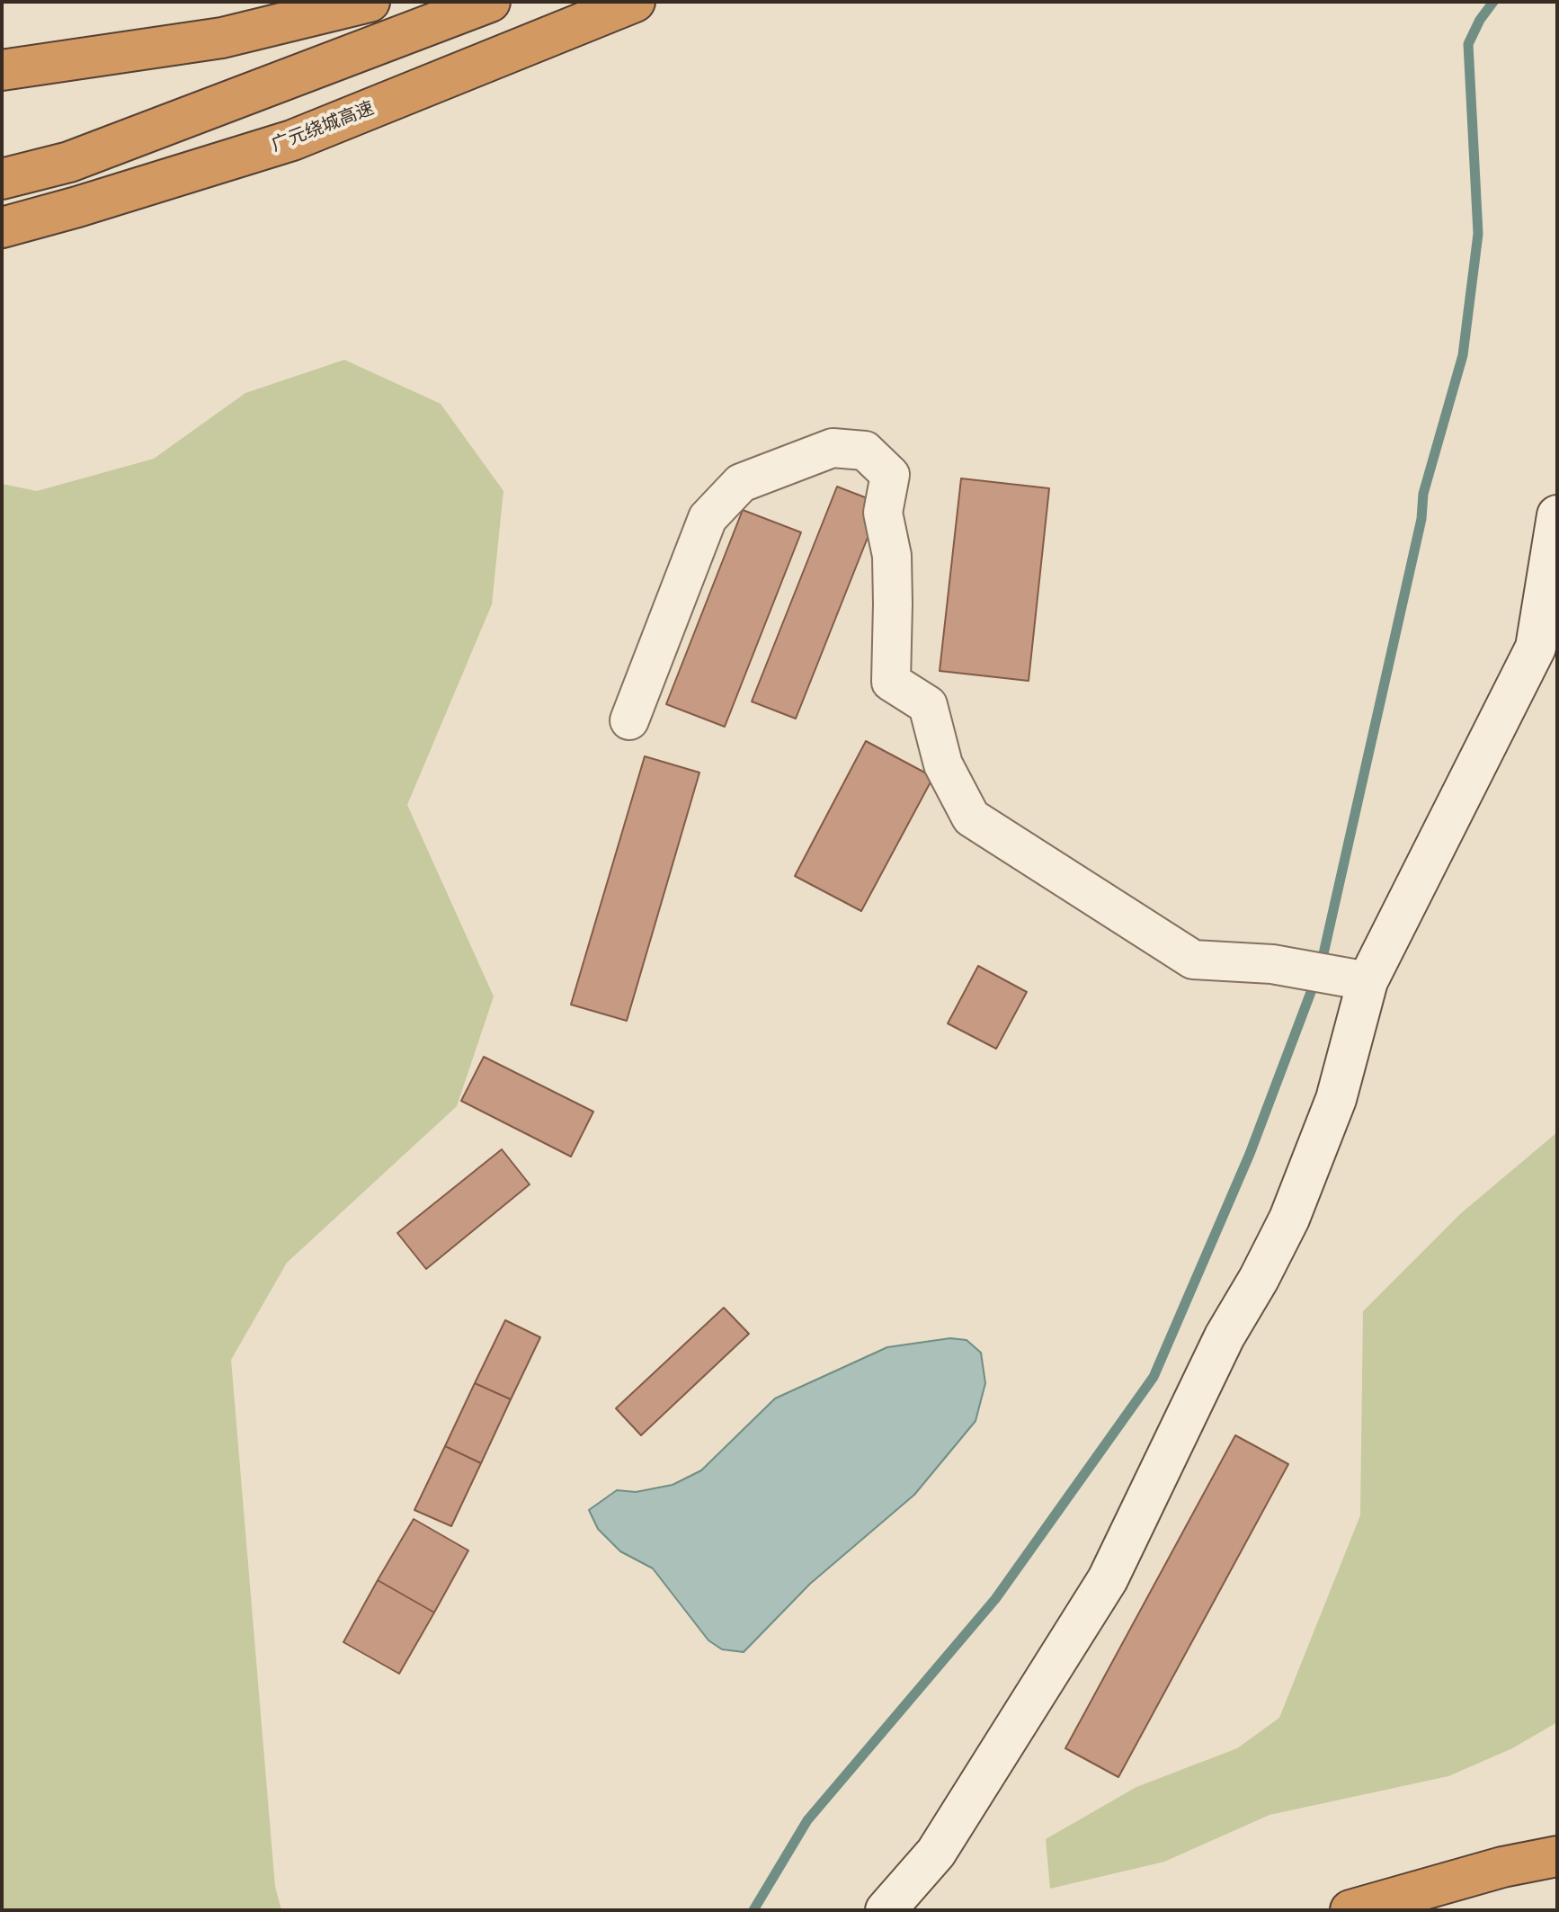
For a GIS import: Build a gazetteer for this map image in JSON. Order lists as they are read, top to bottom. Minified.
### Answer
{"streets":{"highway":["广元绕城高速"]}}
